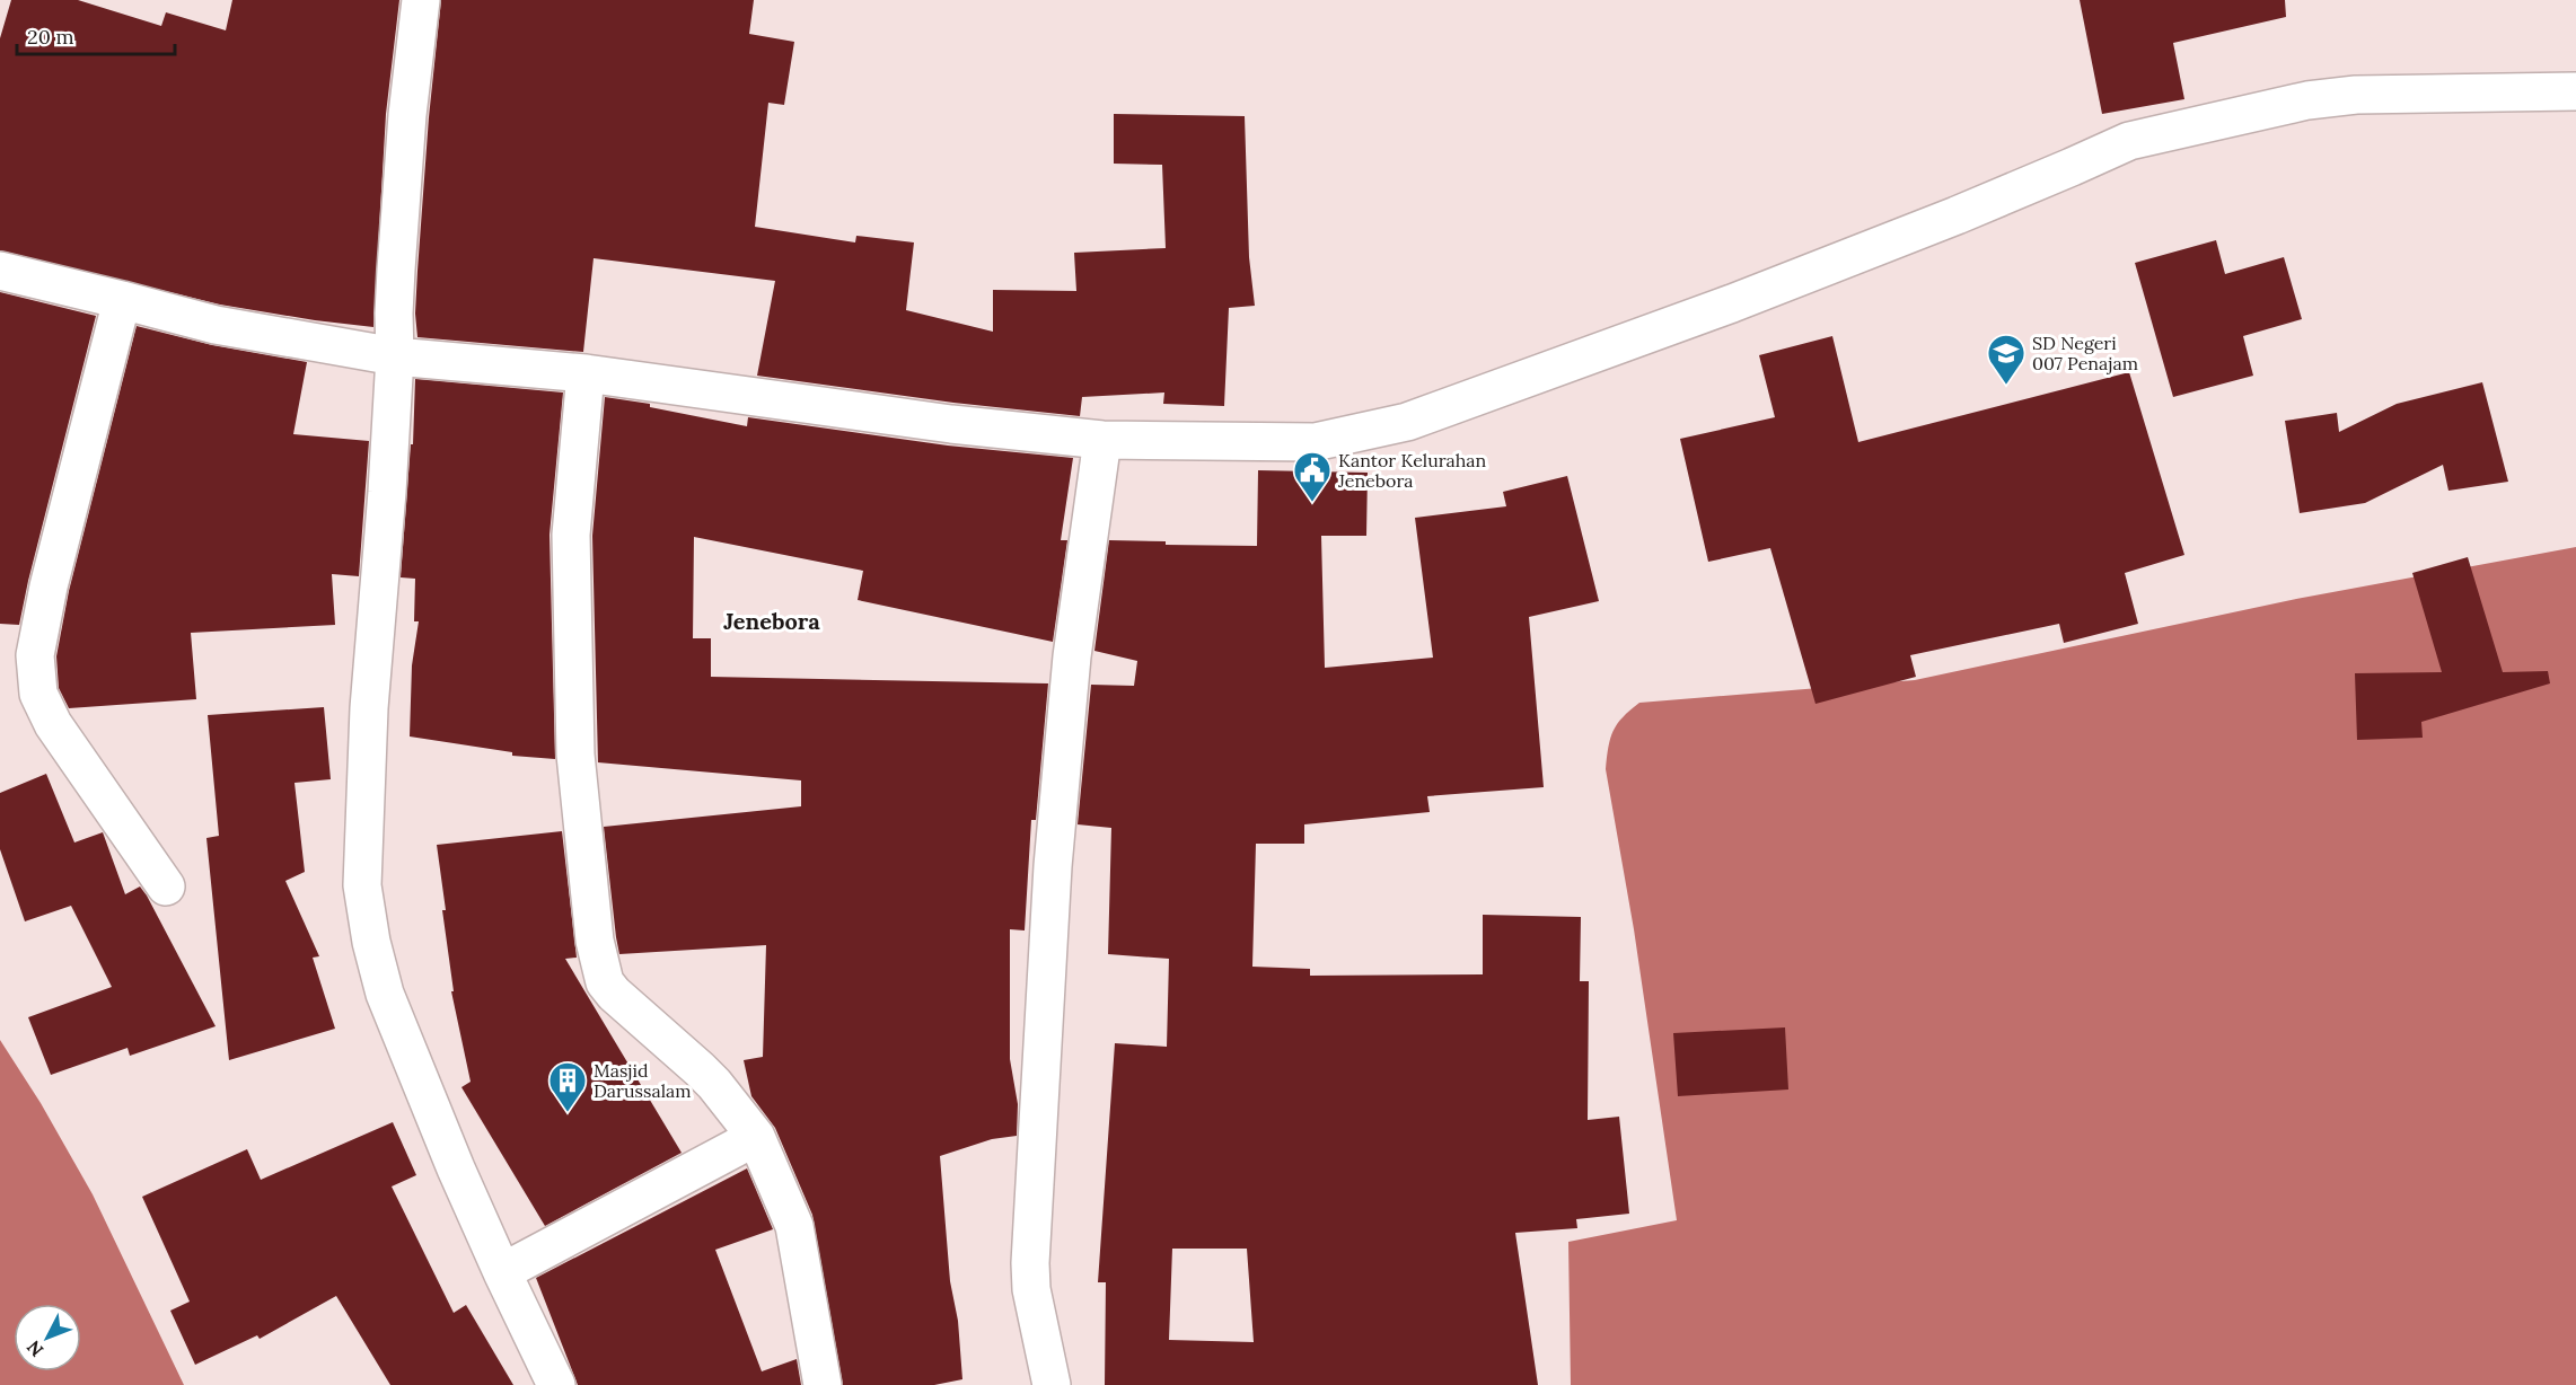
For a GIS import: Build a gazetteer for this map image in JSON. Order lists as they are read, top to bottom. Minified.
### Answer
{"districts":["Jenebora"],"places":{"school or university":["SD Negeri 007 Penajam"],"public building":["Kantor Kelurahan Jenebora"],"building":["Masjid Darussalam"]},"scale_bar":"20 m","north":"bottom left"}
